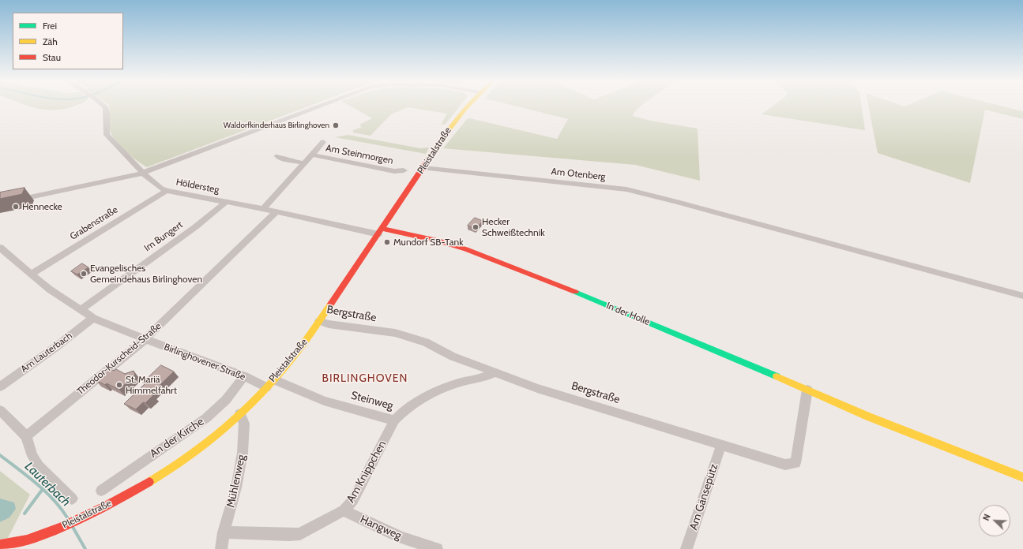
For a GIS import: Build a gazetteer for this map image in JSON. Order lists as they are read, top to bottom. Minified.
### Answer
{"streets":{"main road":["Pleistalstraße","In der Holle"],"street":["Am Steinmorgen","Am Otenberg","Höldersteg","Grabenstraße","Im Bungert","Bergstraße","Am Lauterbach","Theodor-Kurscheid-Straße","Birlinghovener Straße","Steinweg","An der Kirche","Am Knippchen","Mühlenweg","Am Gänsepütz","Hangweg"]},"crossings":[["Pleistalstraße","Am Otenberg"],["Pleistalstraße","Höldersteg"],["Pleistalstraße","Bergstraße"],["Pleistalstraße","In der Holle"],["Pleistalstraße","Birlinghovener Straße"],["Pleistalstraße","Steinweg"],["Pleistalstraße","Mühlenweg"],["Am Steinmorgen","Höldersteg"],["Höldersteg","Grabenstraße"],["Höldersteg","Im Bungert"],["Höldersteg","In der Holle"],["Höldersteg","Theodor-Kurscheid-Straße"],["Grabenstraße","Birlinghovener Straße"],["Im Bungert","Birlinghovener Straße"],["Bergstraße","In der Holle"],["Bergstraße","Steinweg"],["Bergstraße","Am Gänsepütz"],["Am Lauterbach","Birlinghovener Straße"],["Theodor-Kurscheid-Straße","Birlinghovener Straße"],["Birlinghovener Straße","Steinweg"],["Birlinghovener Straße","An der Kirche"],["Steinweg","Am Knippchen"],["Am Knippchen","Mühlenweg"],["Am Knippchen","Hangweg"]],"districts":["BIRLINGHOVEN"],"water":["Lauterbach"],"places":["Waldorfkinderhaus Birlinghoven","Hennecke","Hecker Schweißtechnik","Mundorf SB-Tank","Evangelisches Gemeindehaus Birlinghoven","St. Mariä Himmelfahrt"],"legend":["Frei","Zäh","Stau"],"north":"top left"}
